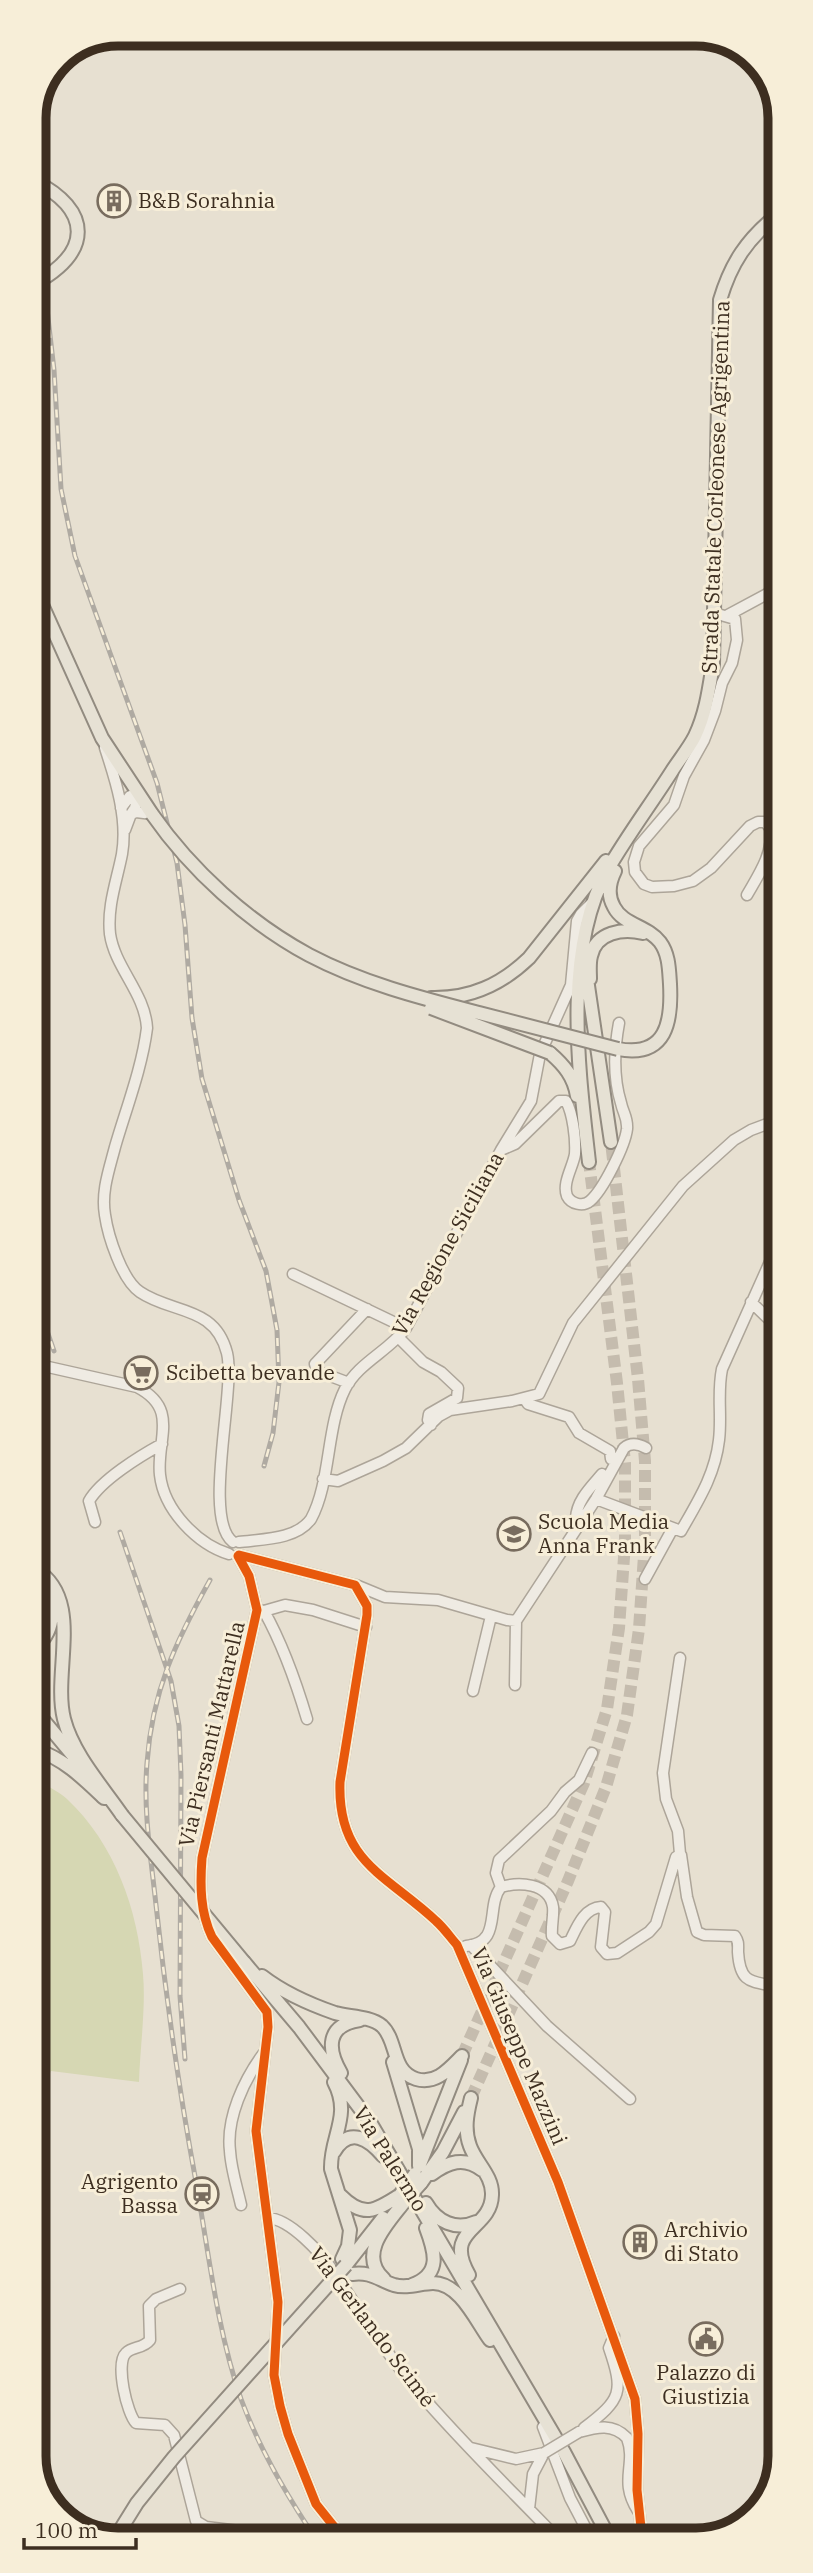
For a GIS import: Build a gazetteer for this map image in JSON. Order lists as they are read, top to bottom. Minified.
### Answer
{"streets":{"main road":["Strada Statale Corleonese Agrigentina","Via Palermo"],"street":["Via Regione Siciliana","Via Piersanti Mattarella","Via Giuseppe Mazzini","Via Gerlando Scimé"]},"crossings":[["Strada Statale Corleonese Agrigentina","Via Regione Siciliana"],["Via Regione Siciliana","Via Piersanti Mattarella"],["Via Piersanti Mattarella","Via Gerlando Scimé"]],"places":{"building":["B&B Sorahnia","Archivio di Stato"],"supermarket":["Scibetta bevande"],"school or university":["Scuola Media Anna Frank"],"station":["Agrigento Bassa"],"public building":["Palazzo di Giustizia"]},"scale_bar":"100 m"}
